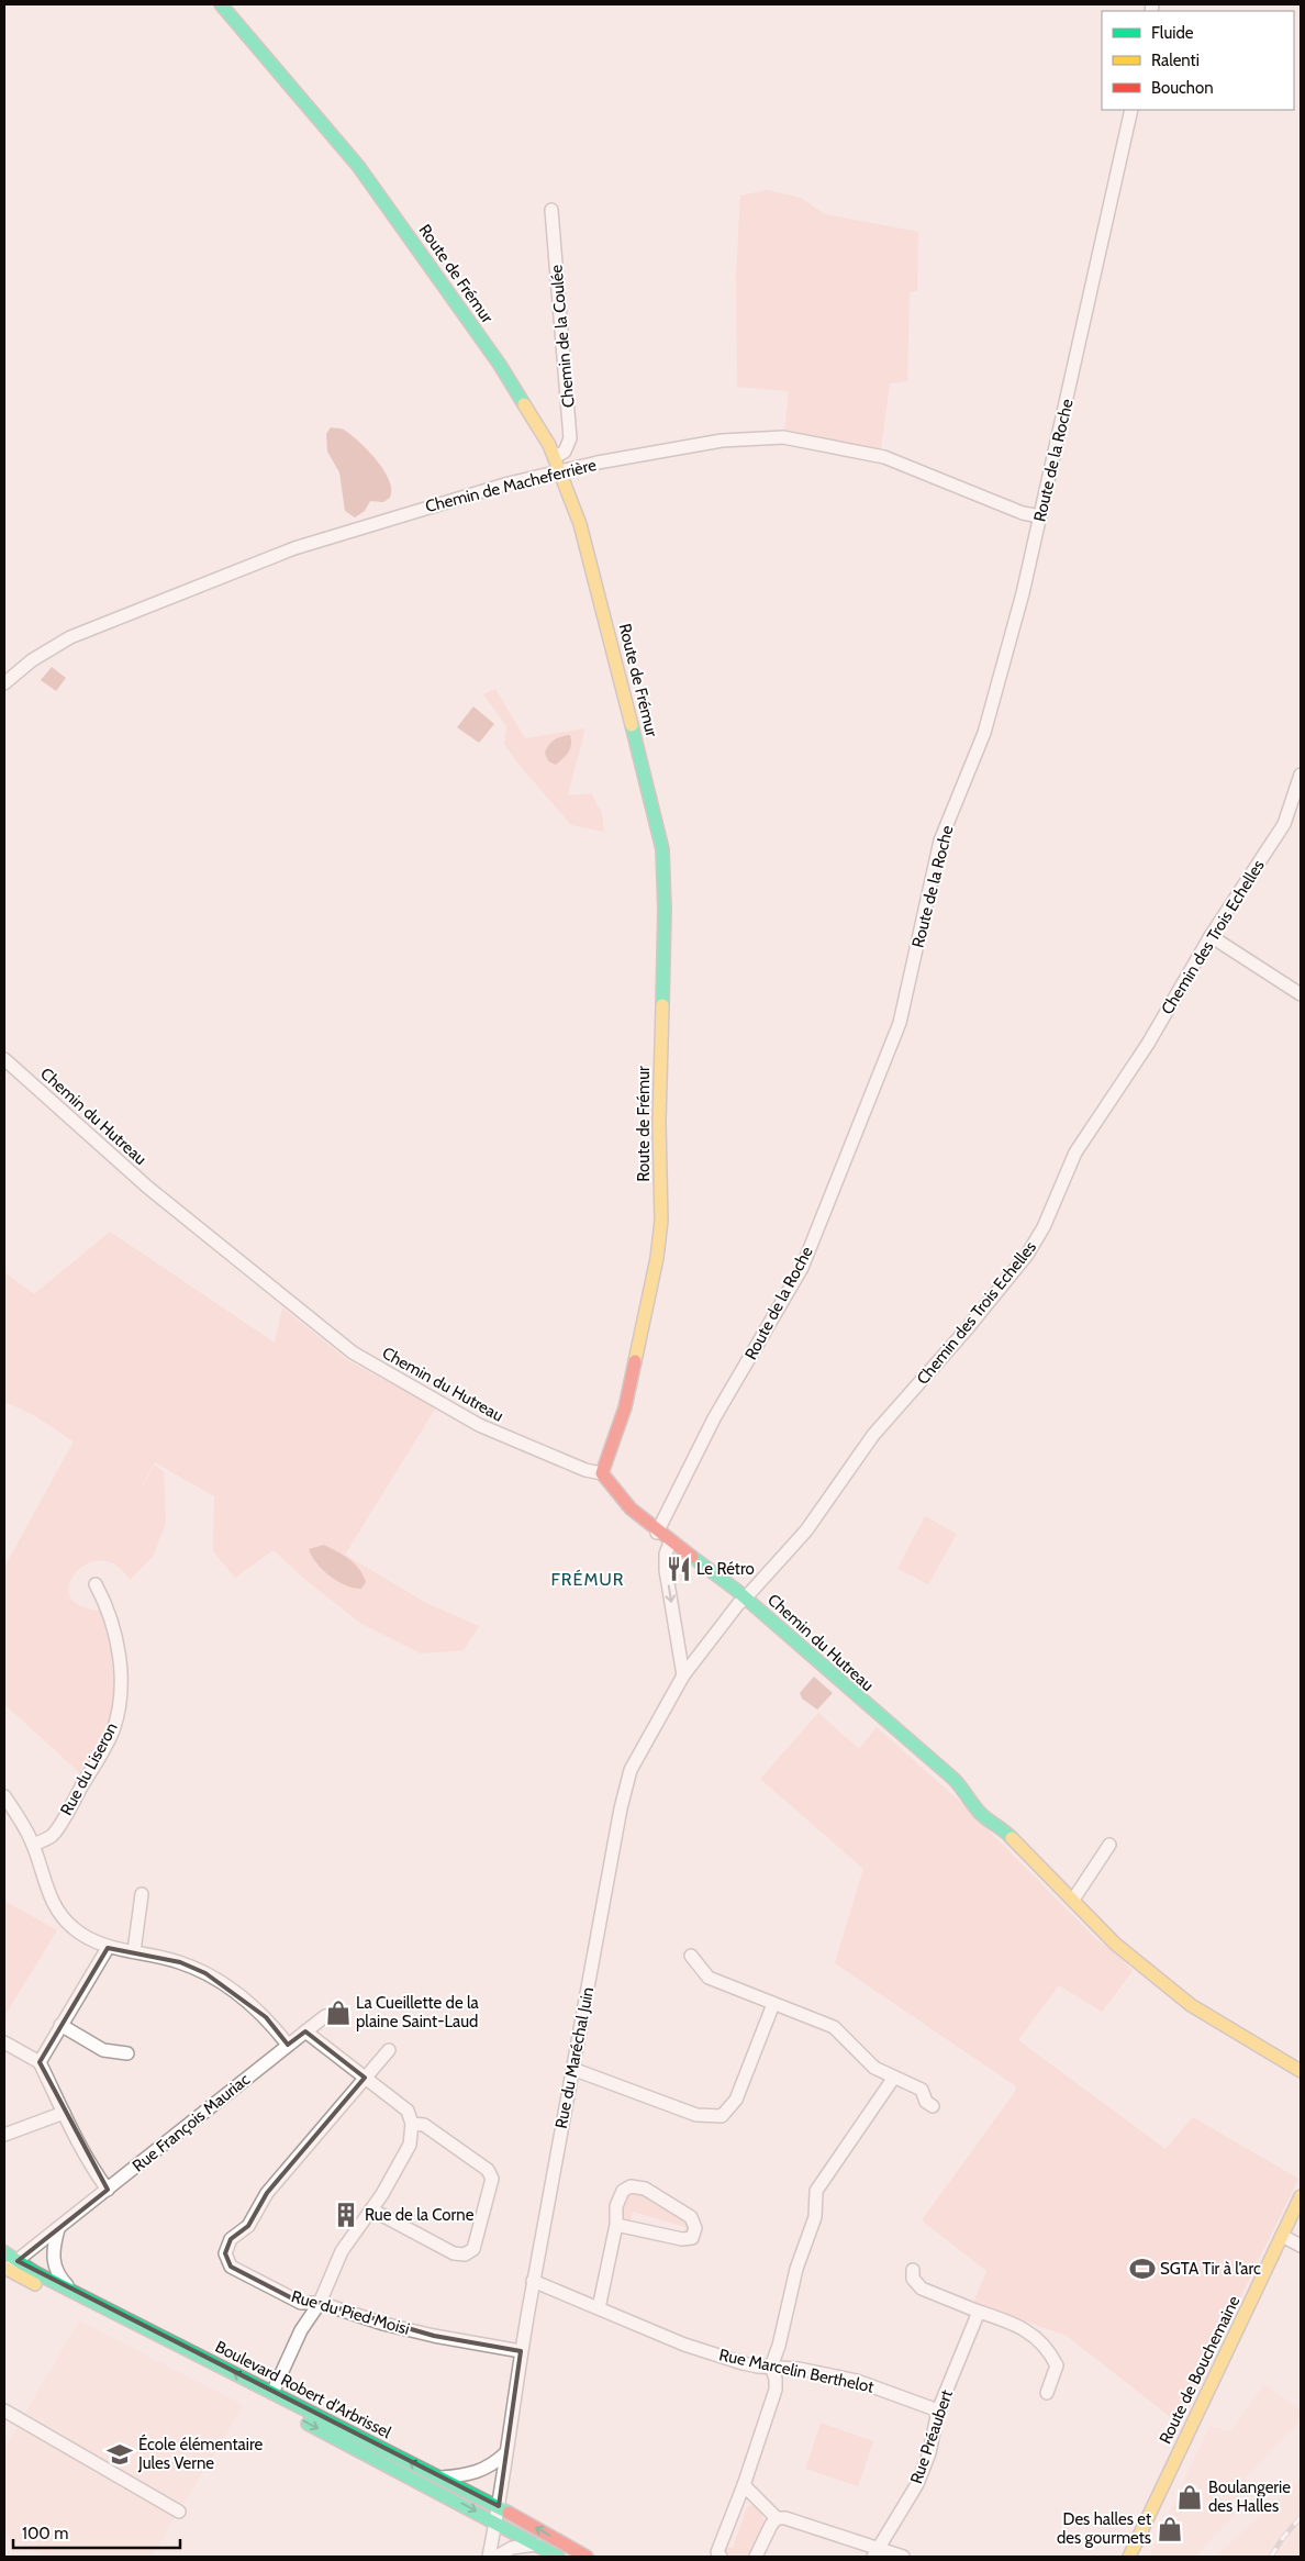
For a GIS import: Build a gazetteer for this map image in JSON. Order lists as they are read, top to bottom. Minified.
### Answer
{"streets":{"street":["Route de Frémur","Chemin de la Coulée","Route de la Roche","Chemin de Macheferrière","Chemin des Trois Echelles","Chemin du Hutreau","Rue du Liseron","Rue du Maréchal Juin","Rue François Mauriac","Rue du Pied Moisi","Route de Bouchemaine","Rue Marcelin Berthelot","Boulevard Robert d'Arbrissel","Rue Préaubert"]},"crossings":[["Route de Frémur","Chemin de la Coulée"],["Route de Frémur","Chemin de Macheferrière"],["Route de Frémur","Chemin du Hutreau"],["Route de la Roche","Chemin de Macheferrière"],["Route de la Roche","Chemin du Hutreau"],["Chemin des Trois Echelles","Chemin du Hutreau"],["Chemin des Trois Echelles","Rue du Maréchal Juin"],["Chemin du Hutreau","Rue du Maréchal Juin"],["Rue du Maréchal Juin","Rue du Pied Moisi"],["Rue du Maréchal Juin","Rue Marcelin Berthelot"],["Rue du Maréchal Juin","Boulevard Robert d'Arbrissel"],["Rue François Mauriac","Boulevard Robert d'Arbrissel"],["Rue Marcelin Berthelot","Rue Préaubert"]],"districts":["FRÉMUR"],"places":{"restaurant":["Le Rétro"],"shop":["La Cueillette de la plaine Saint-Laud","Boulangerie des Halles","Des halles et des gourmets"],"building":["Rue de la Corne"],"sports":["SGTA Tir à l’arc"],"school or university":["École élémentaire Jules Verne"]},"legend":["Fluide","Ralenti","Bouchon"],"scale_bar":"100 m"}
